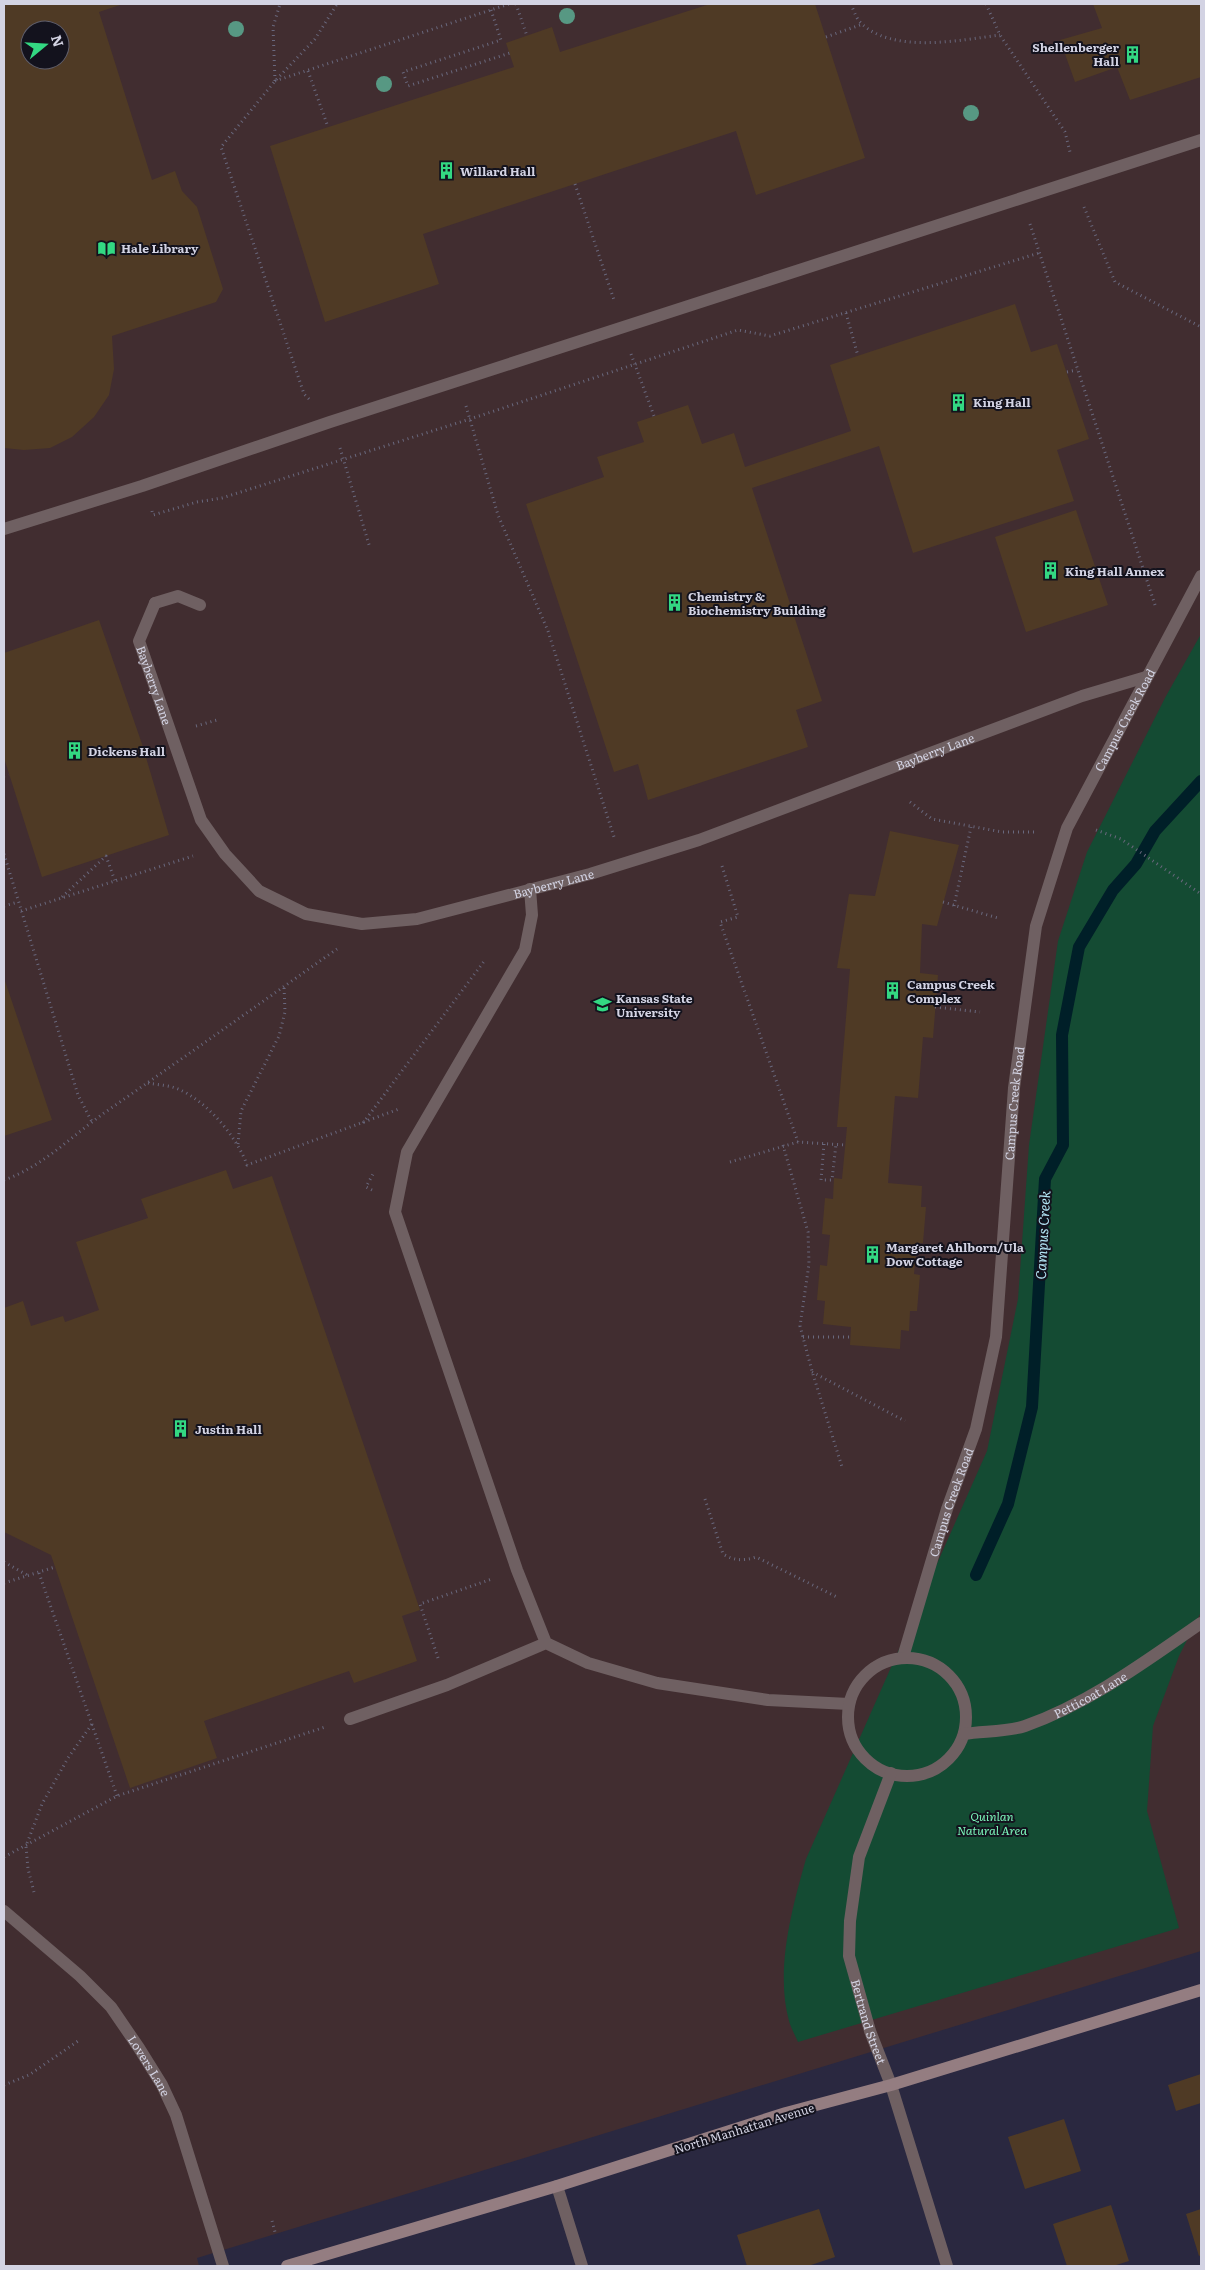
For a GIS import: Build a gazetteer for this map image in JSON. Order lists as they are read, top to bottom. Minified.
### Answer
{"streets":{"street":["Bayberry Lane","Campus Creek Road","Petticoat Lane","Bertrand Street","Lovers Lane","North Manhattan Avenue"]},"crossings":[["Bayberry Lane","Campus Creek Road"],["Campus Creek Road","Petticoat Lane"],["Campus Creek Road","Bertrand Street"],["Petticoat Lane","Bertrand Street"],["Bertrand Street","North Manhattan Avenue"]],"water":["Campus Creek"],"parks":["Quinlan Natural Area"],"places":{"building":["Shellenberger Hall","Willard Hall","King Hall","King Hall Annex","Chemistry & Biochemistry Building","Dickens Hall","Campus Creek Complex","Margaret Ahlborn/Ula Dow Cottage","Justin Hall"],"library":["Hale Library"],"school or university":["Kansas State University"]},"north":"right"}
